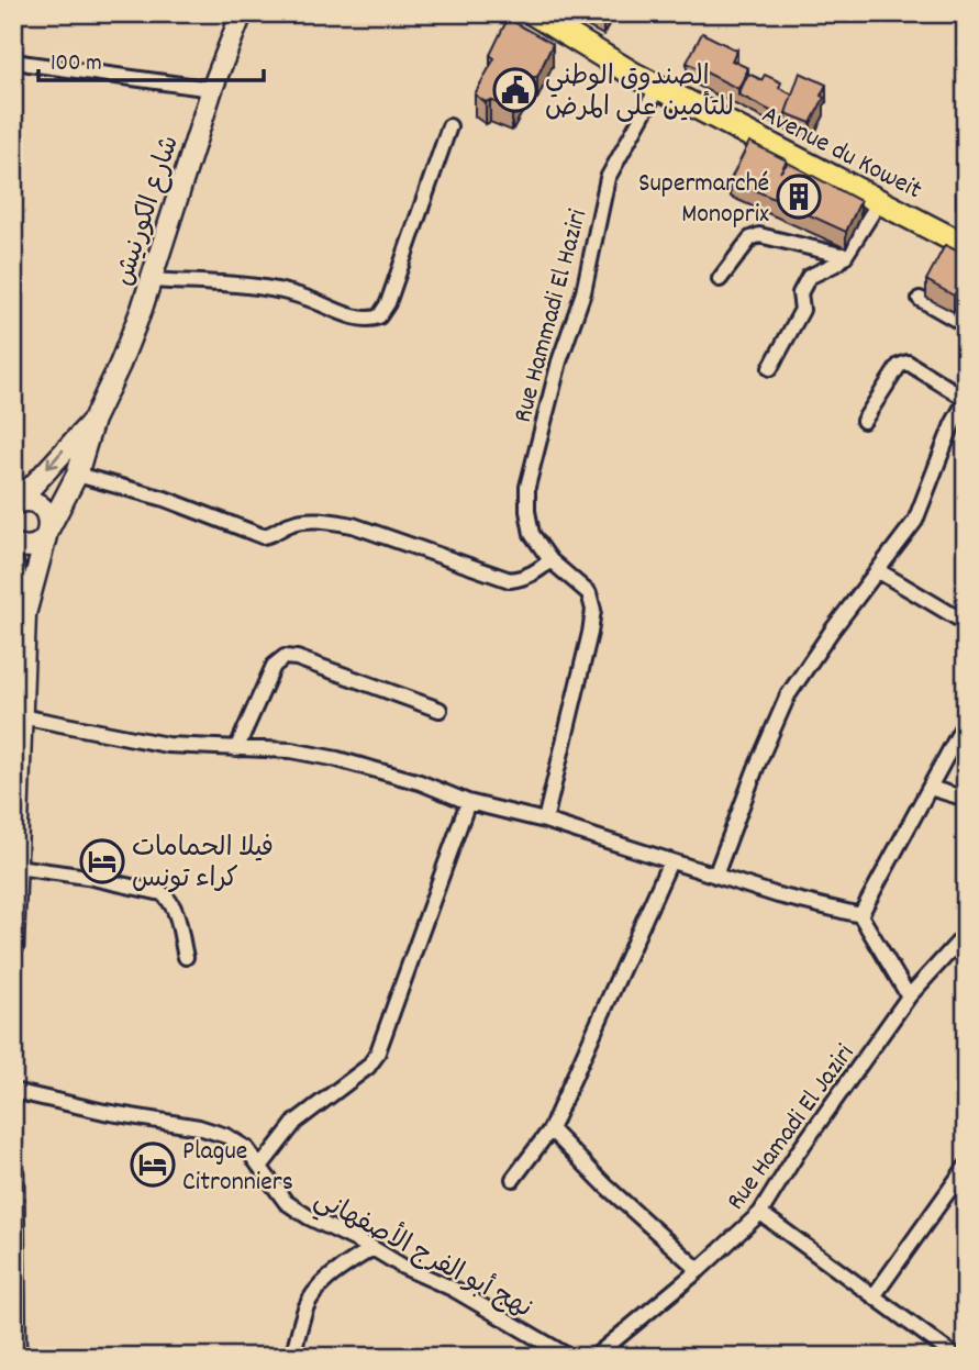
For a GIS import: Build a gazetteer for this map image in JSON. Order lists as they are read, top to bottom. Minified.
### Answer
{"streets":{"main road":["Avenue du Koweit"],"street":["شارع الكورنيش","Rue Hammadi El Haziri","Rue Hamadi El Jaziri","نهج أبو الفرج الأصفهاني"]},"crossings":[["Avenue du Koweit","Rue Hammadi El Haziri"]],"places":{"public building":["الصندوق الوطني للتأمين على المرض"],"building":["Supermarché Monoprix"],"hotel":["فيلا الحمامات كراء تونس","Plague Citronniers"]},"scale_bar":"100 m"}
